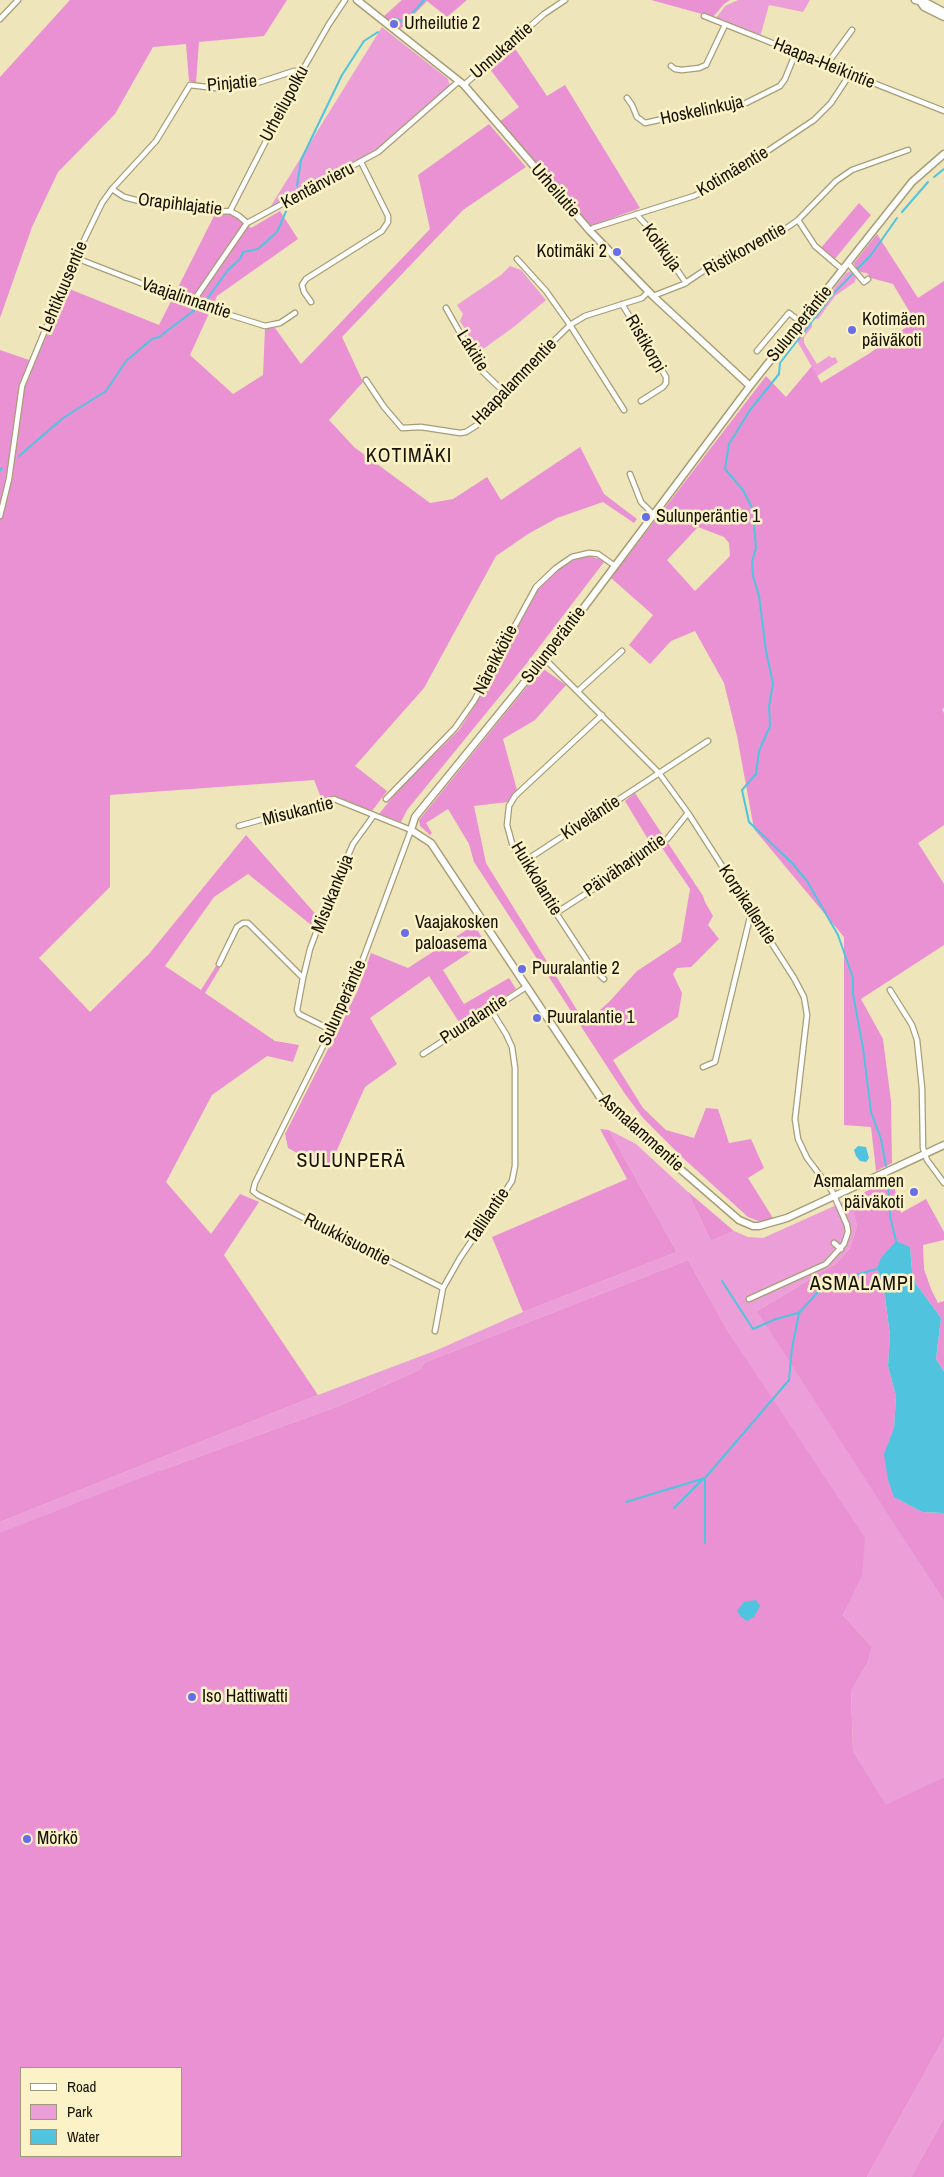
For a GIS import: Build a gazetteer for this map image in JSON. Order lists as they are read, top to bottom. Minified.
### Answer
{"streets":{"street":["Unnukantie","Haapa-Heikintie","Pinjatie","Urheilupolku","Hoskelinkuja","Kotimäentie","Kentänvieru","Urheilutie","Orapihlajatie","Kotikuja","Ristikorventie","Lehtikuusentie","Vaajalinnantie","Sulunperäntie","Ristikorpi","Lakitie","Haapalammentie","Näreikkötie","Misukantie","Kiveläntie","Päiväharjuntie","Huikkolantie","Misukankuja","Korpikallentie","Puuralantie","Asmalammentie","Tallilantie","Ruukkisuontie"]},"crossings":[["Unnukantie","Kentänvieru"],["Unnukantie","Urheilutie"],["Haapa-Heikintie","Hoskelinkuja"],["Haapa-Heikintie","Kotimäentie"],["Pinjatie","Urheilupolku"],["Pinjatie","Lehtikuusentie"],["Urheilupolku","Orapihlajatie"],["Kotimäentie","Urheilutie"],["Kotimäentie","Kotikuja"],["Kentänvieru","Urheilutie"],["Kentänvieru","Orapihlajatie"],["Kentänvieru","Vaajalinnantie"],["Urheilutie","Ristikorventie"],["Urheilutie","Sulunperäntie"],["Urheilutie","Haapalammentie"],["Orapihlajatie","Lehtikuusentie"],["Kotikuja","Ristikorventie"],["Ristikorventie","Haapalammentie"],["Lehtikuusentie","Vaajalinnantie"],["Sulunperäntie","Näreikkötie"],["Sulunperäntie","Misukantie"],["Sulunperäntie","Misukankuja"],["Sulunperäntie","Korpikallentie"],["Sulunperäntie","Asmalammentie"],["Sulunperäntie","Ruukkisuontie"],["Ristikorpi","Haapalammentie"],["Lakitie","Haapalammentie"],["Misukantie","Misukankuja"],["Misukantie","Asmalammentie"],["Kiveläntie","Huikkolantie"],["Kiveläntie","Korpikallentie"],["Päiväharjuntie","Huikkolantie"],["Päiväharjuntie","Korpikallentie"],["Huikkolantie","Korpikallentie"],["Korpikallentie","Asmalammentie"],["Puuralantie","Asmalammentie"],["Puuralantie","Tallilantie"],["Tallilantie","Ruukkisuontie"]],"districts":["KOTIMÄKI","SULUNPERÄ","ASMALAMPI"],"places":["Urheilutie 2","Kotimäki 2","Kotimäen päiväkoti","Sulunperäntie 1","Vaajakosken paloasema","Puuralantie 2","Puuralantie 1","Asmalammen päiväkoti","Iso Hattiwatti","Mörkö"],"legend":["Road","Park","Water"]}
